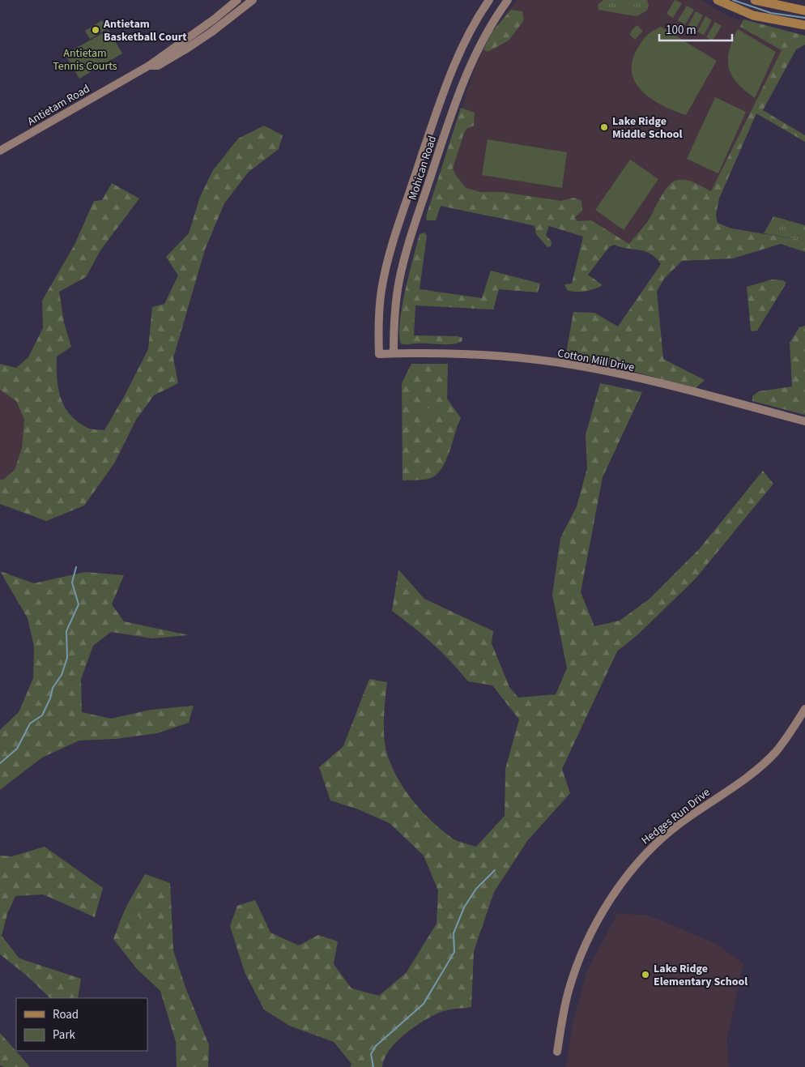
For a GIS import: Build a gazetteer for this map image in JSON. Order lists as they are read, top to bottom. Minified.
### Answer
{"streets":{"street":["Antietam Road","Mohican Road","Cotton Mill Drive","Hedges Run Drive"]},"crossings":[["Mohican Road","Cotton Mill Drive"]],"parks":["Antietam Tennis Courts"],"places":["Antietam Basketball Court","Lake Ridge Middle School","Lake Ridge Elementary School"],"legend":["Road","Park"],"scale_bar":"100 m"}
